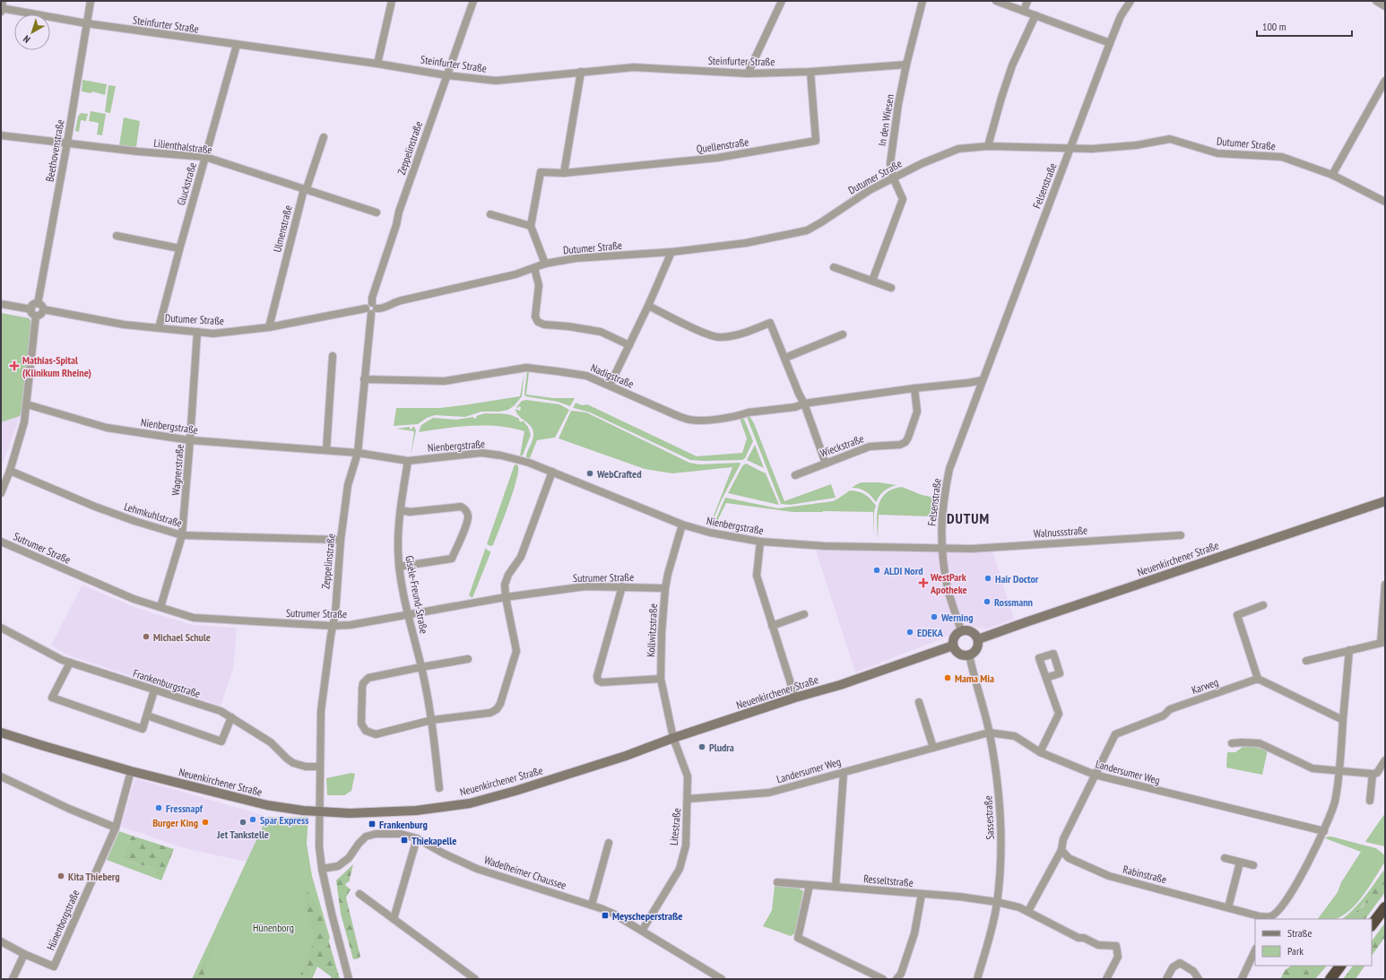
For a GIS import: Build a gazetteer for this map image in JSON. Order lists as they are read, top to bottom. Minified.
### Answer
{"streets":{"street":["Steinfurter Straße","In den Wiesen","Dutumer Straße","Quellenstraße","Lilienthalstraße","Zeppelinstraße","Beethovenstraße","Gluckstraße","Felsenstraße","Ulmenstraße","Nadigstraße","Nienbergstraße","Wieckstraße","Wagnerstraße","Lehmkuhlstraße","Walnussstraße","Sutrumer Straße","Neuenkirchener Straße","Gisèle-Freund-Straße","Kollwitzstraße","Frankenburgstraße","Karweg","Landersumer Weg","Sassestraße","Litestraße","Wadelheimer Chaussee","Rabinstraße","Resseltstraße","Hünenborgstraße"]},"crossings":[["Steinfurter Straße","In den Wiesen"],["Steinfurter Straße","Quellenstraße"],["Steinfurter Straße","Zeppelinstraße"],["Steinfurter Straße","Beethovenstraße"],["Steinfurter Straße","Gluckstraße"],["In den Wiesen","Dutumer Straße"],["Dutumer Straße","Zeppelinstraße"],["Dutumer Straße","Beethovenstraße"],["Dutumer Straße","Gluckstraße"],["Dutumer Straße","Felsenstraße"],["Dutumer Straße","Ulmenstraße"],["Dutumer Straße","Wagnerstraße"],["Lilienthalstraße","Beethovenstraße"],["Lilienthalstraße","Gluckstraße"],["Lilienthalstraße","Ulmenstraße"],["Zeppelinstraße","Nadigstraße"],["Zeppelinstraße","Nienbergstraße"],["Zeppelinstraße","Lehmkuhlstraße"],["Zeppelinstraße","Sutrumer Straße"],["Zeppelinstraße","Neuenkirchener Straße"],["Zeppelinstraße","Frankenburgstraße"],["Zeppelinstraße","Wadelheimer Chaussee"],["Felsenstraße","Nadigstraße"],["Felsenstraße","Nienbergstraße"],["Felsenstraße","Walnussstraße"],["Felsenstraße","Neuenkirchener Straße"],["Felsenstraße","Sassestraße"],["Nadigstraße","Wieckstraße"],["Nienbergstraße","Wagnerstraße"],["Nienbergstraße","Walnussstraße"],["Nienbergstraße","Gisèle-Freund-Straße"],["Nienbergstraße","Kollwitzstraße"],["Wagnerstraße","Lehmkuhlstraße"],["Wagnerstraße","Sutrumer Straße"],["Sutrumer Straße","Gisèle-Freund-Straße"],["Sutrumer Straße","Kollwitzstraße"],["Neuenkirchener Straße","Kollwitzstraße"],["Neuenkirchener Straße","Sassestraße"],["Neuenkirchener Straße","Litestraße"],["Neuenkirchener Straße","Hünenborgstraße"],["Kollwitzstraße","Litestraße"],["Karweg","Landersumer Weg"],["Landersumer Weg","Sassestraße"],["Landersumer Weg","Litestraße"],["Landersumer Weg","Rabinstraße"],["Sassestraße","Resseltstraße"],["Litestraße","Wadelheimer Chaussee"]],"districts":["DUTUM"],"parks":["Hünenborg"],"places":{"health":["Mathias-Spital (Klinikum Rheine)","WestPark Apotheke"],"other":["WebCrafted","ALDI Nord","Hair Doctor","Rossmann","Werning","EDEKA","Michael Schule","Mama Mia","Pludra","Fressnapf","Spar Express","Burger King","Jet Tankstelle","Kita Thieberg"],"transit":["Frankenburg","Thiekapelle","Meyscheperstraße"]},"legend":["Straße","Park"],"scale_bar":"100 m","north":"bottom left"}
